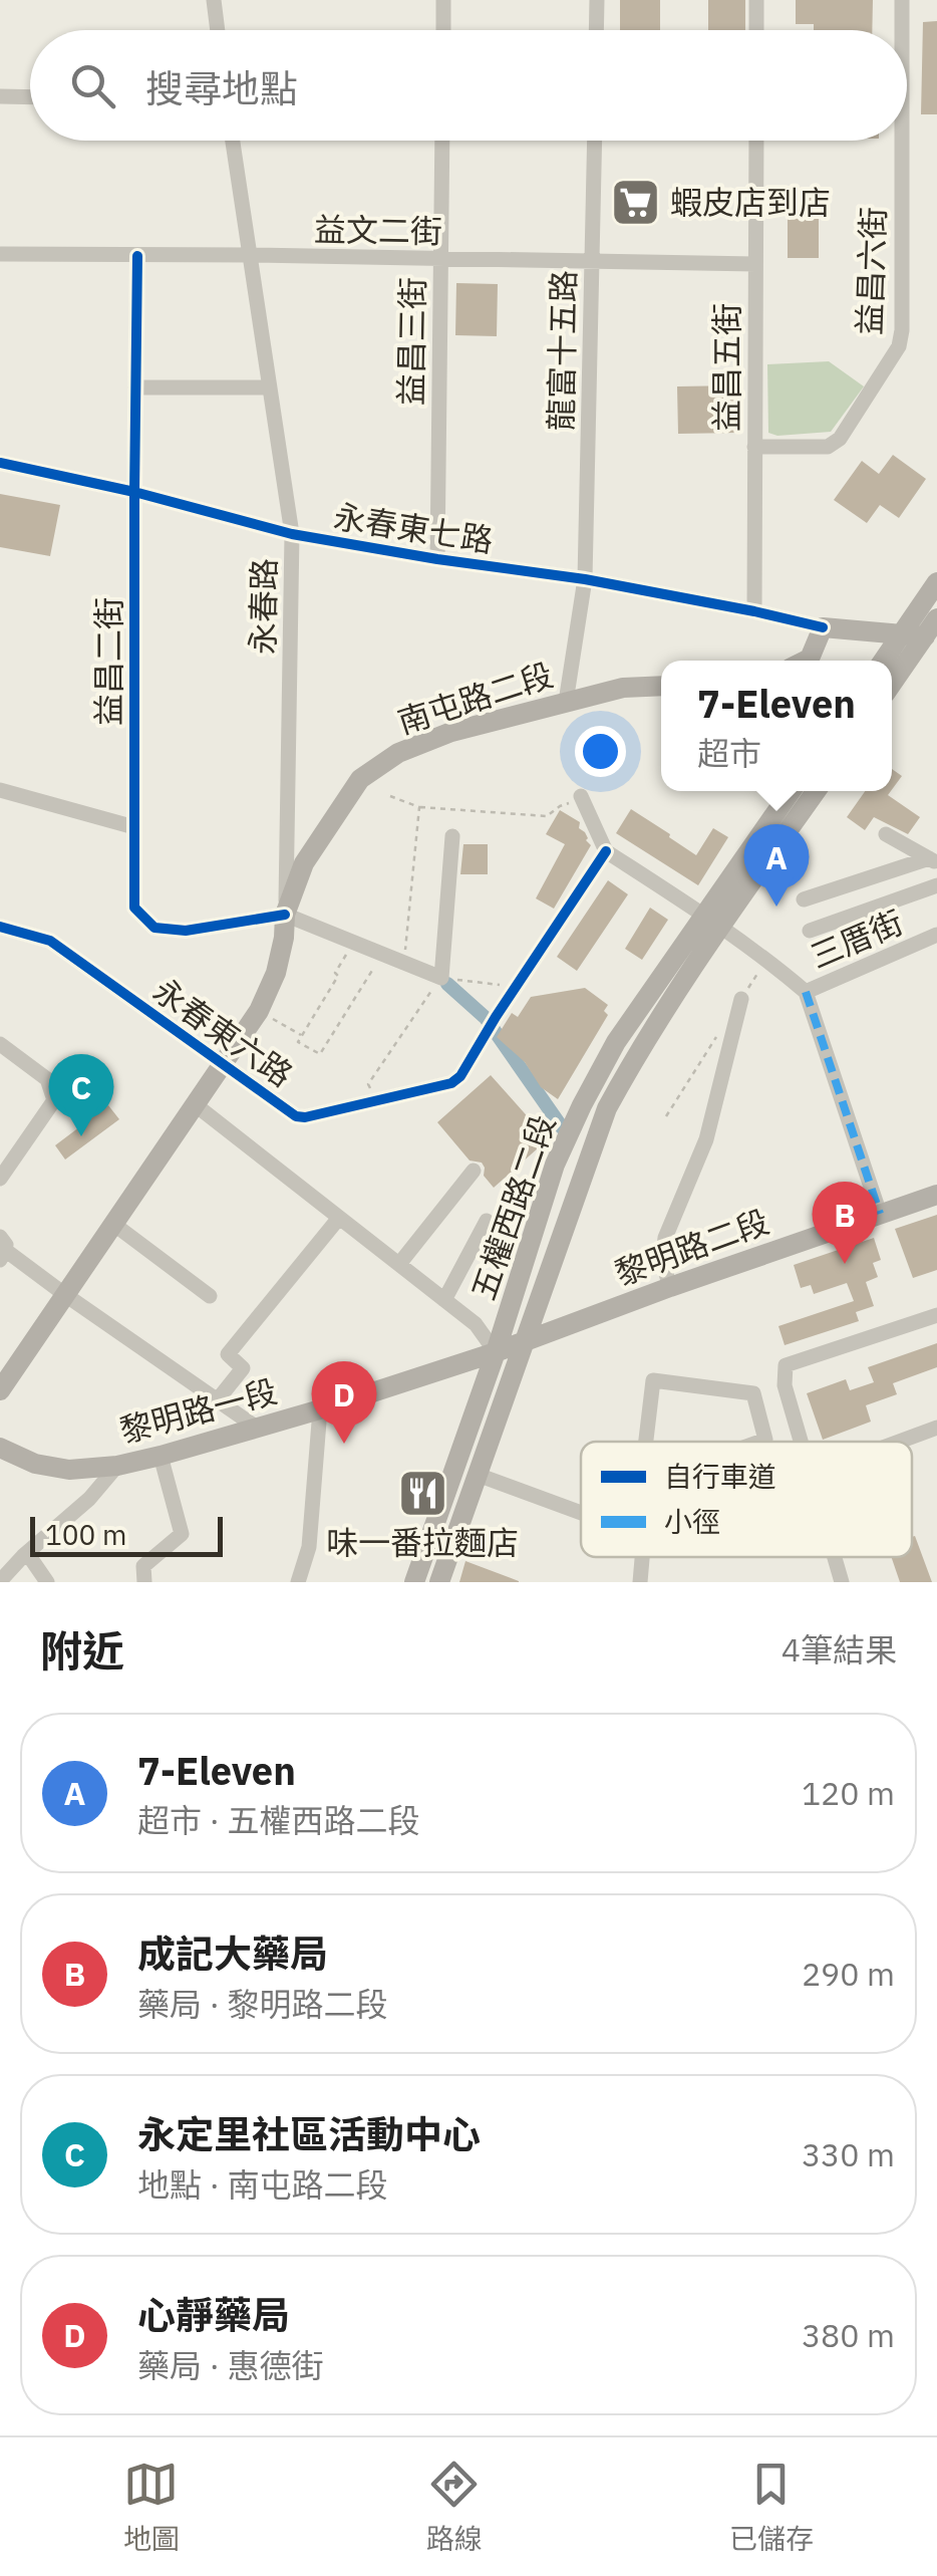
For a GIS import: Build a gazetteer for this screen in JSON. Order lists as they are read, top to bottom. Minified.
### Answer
{"streets":{"main road":["永春東七路","南屯路二段","五權西路二段","黎明路二段","黎明路一段"],"street":["益文二街","益昌六街","益昌三街","龍富十五路","益昌五街","永春路","益昌二街","三厝街","永春東六路"]},"crossings":[["益文二街","益昌三街"],["益文二街","龍富十五路"],["益文二街","益昌五街"],["益文二街","永春路"],["益文二街","益昌二街"],["益昌六街","益昌五街"],["益昌三街","永春東七路"],["龍富十五路","永春東七路"],["龍富十五路","南屯路二段"],["益昌五街","永春東七路"],["永春東七路","永春路"],["永春東七路","益昌二街"],["永春路","益昌二街"],["永春路","南屯路二段"],["益昌二街","南屯路二段"],["南屯路二段","永春東六路"],["三厝街","永春東六路"],["三厝街","五權西路二段"],["五權西路二段","黎明路二段"],["五權西路二段","黎明路一段"],["黎明路二段","黎明路一段"]],"places":{"supermarket":["蝦皮店到店"],"restaurant":["味一番拉麵店"]},"legend":["自行車道","小徑"],"scale_bar":"100 m","page":{"search":"搜尋地點","popup":["7-Eleven","超市"],"pins":["A","C","B","D"],"scale":"100 m","heading":["附近","4筆結果"],"list":[{"mark":"A","name":"7-Eleven","note":"超市 · 五權西路二段","value":"120 m"},{"mark":"B","name":"成記大藥局","note":"藥局 · 黎明路二段","value":"290 m"},{"mark":"C","name":"永定里社區活動中心","note":"地點 · 南屯路二段","value":"330 m"},{"mark":"D","name":"心靜藥局","note":"藥局 · 惠德街","value":"380 m"}],"nav":["地圖","路線","已儲存"]}}
